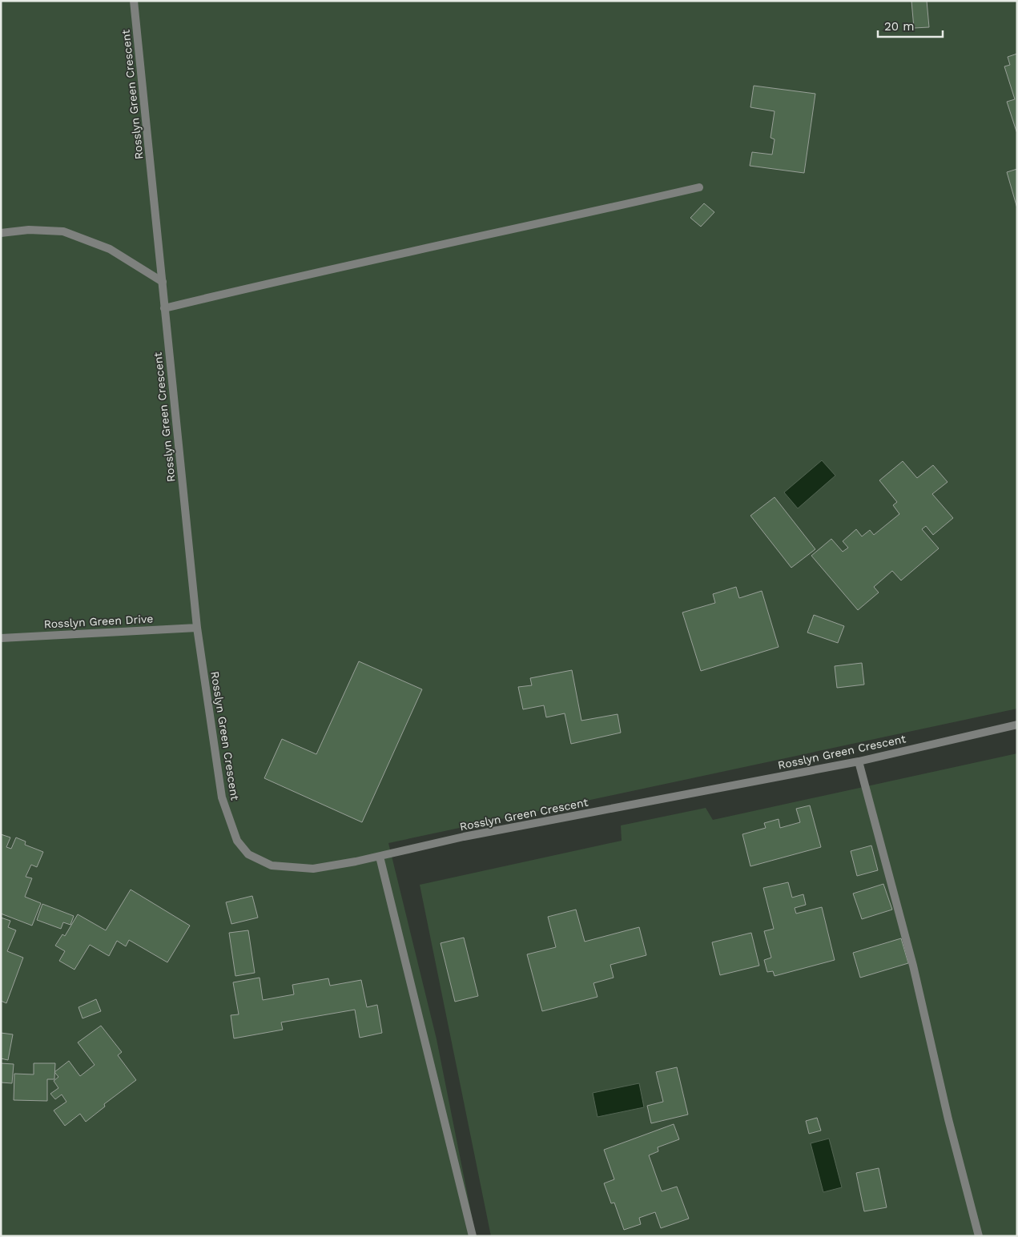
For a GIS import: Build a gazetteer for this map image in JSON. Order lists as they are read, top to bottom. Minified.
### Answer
{"streets":{"street":["Rosslyn Green Crescent","Rosslyn Green Drive"]},"crossings":[["Rosslyn Green Crescent","Rosslyn Green Drive"]],"scale_bar":"20 m"}
